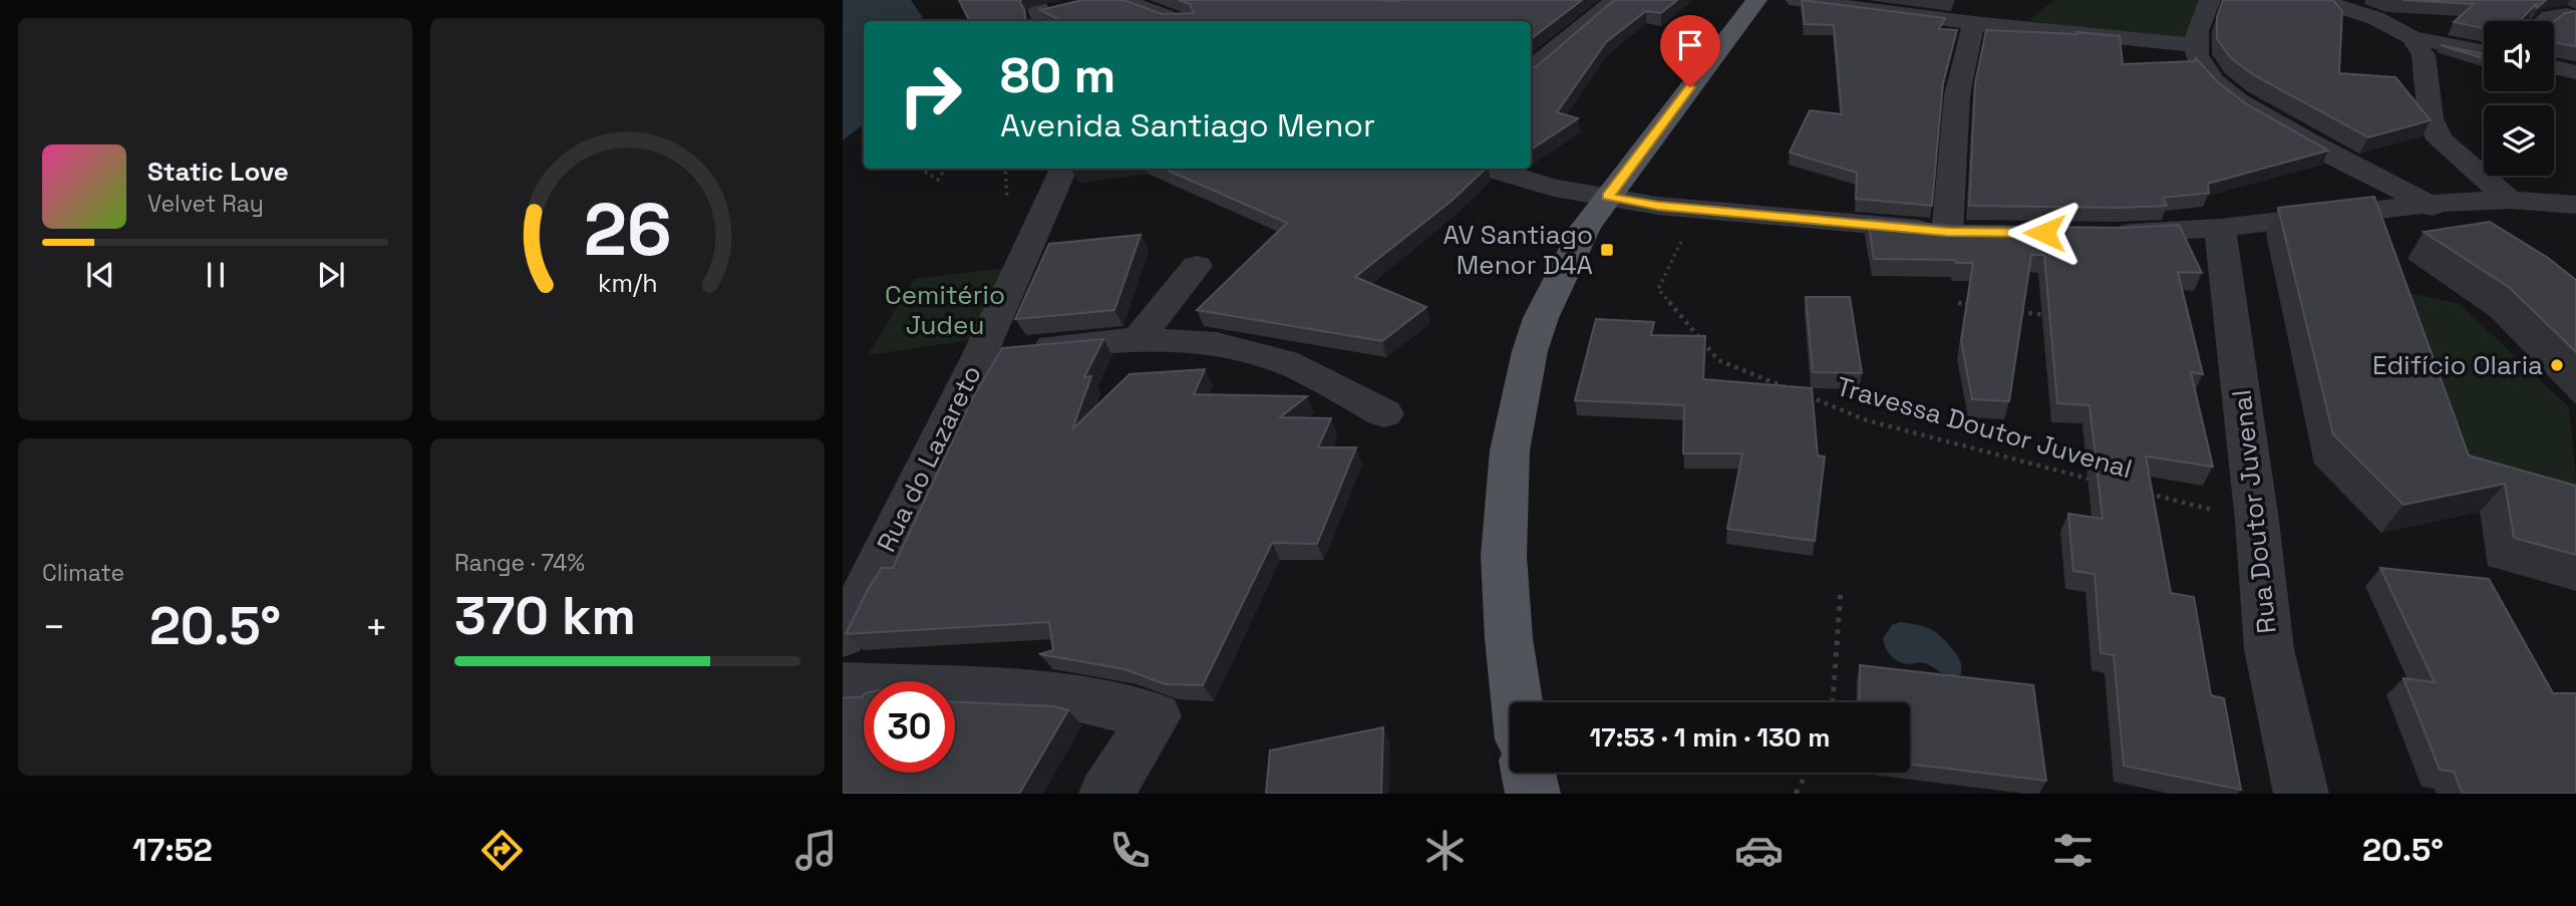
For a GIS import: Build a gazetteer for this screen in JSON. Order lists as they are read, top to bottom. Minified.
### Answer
{"streets":{"street":["Rua do Lazareto","Rua Doutor Juvenal"],"path":["Travessa Doutor Juvenal"]},"crossings":[["Travessa Doutor Juvenal","Rua Doutor Juvenal"]],"parks":["Cemitério Judeu"],"places":{"transit":["AV Santiago Menor D4A"],"other":["Edifício Olaria"]},"page":{"turn":["80 m","Avenida Santiago Menor"],"song":["Static Love","Velvet Ray"],"tile":["Climate",["Range · 74%","370 km"]],"heat":["−","20.5°","+"],"limit":"30","trip":"17:53 · 1 min · 130 m","tabs":["17:52","20.5°"],"gauge":["26","km/h"]}}
